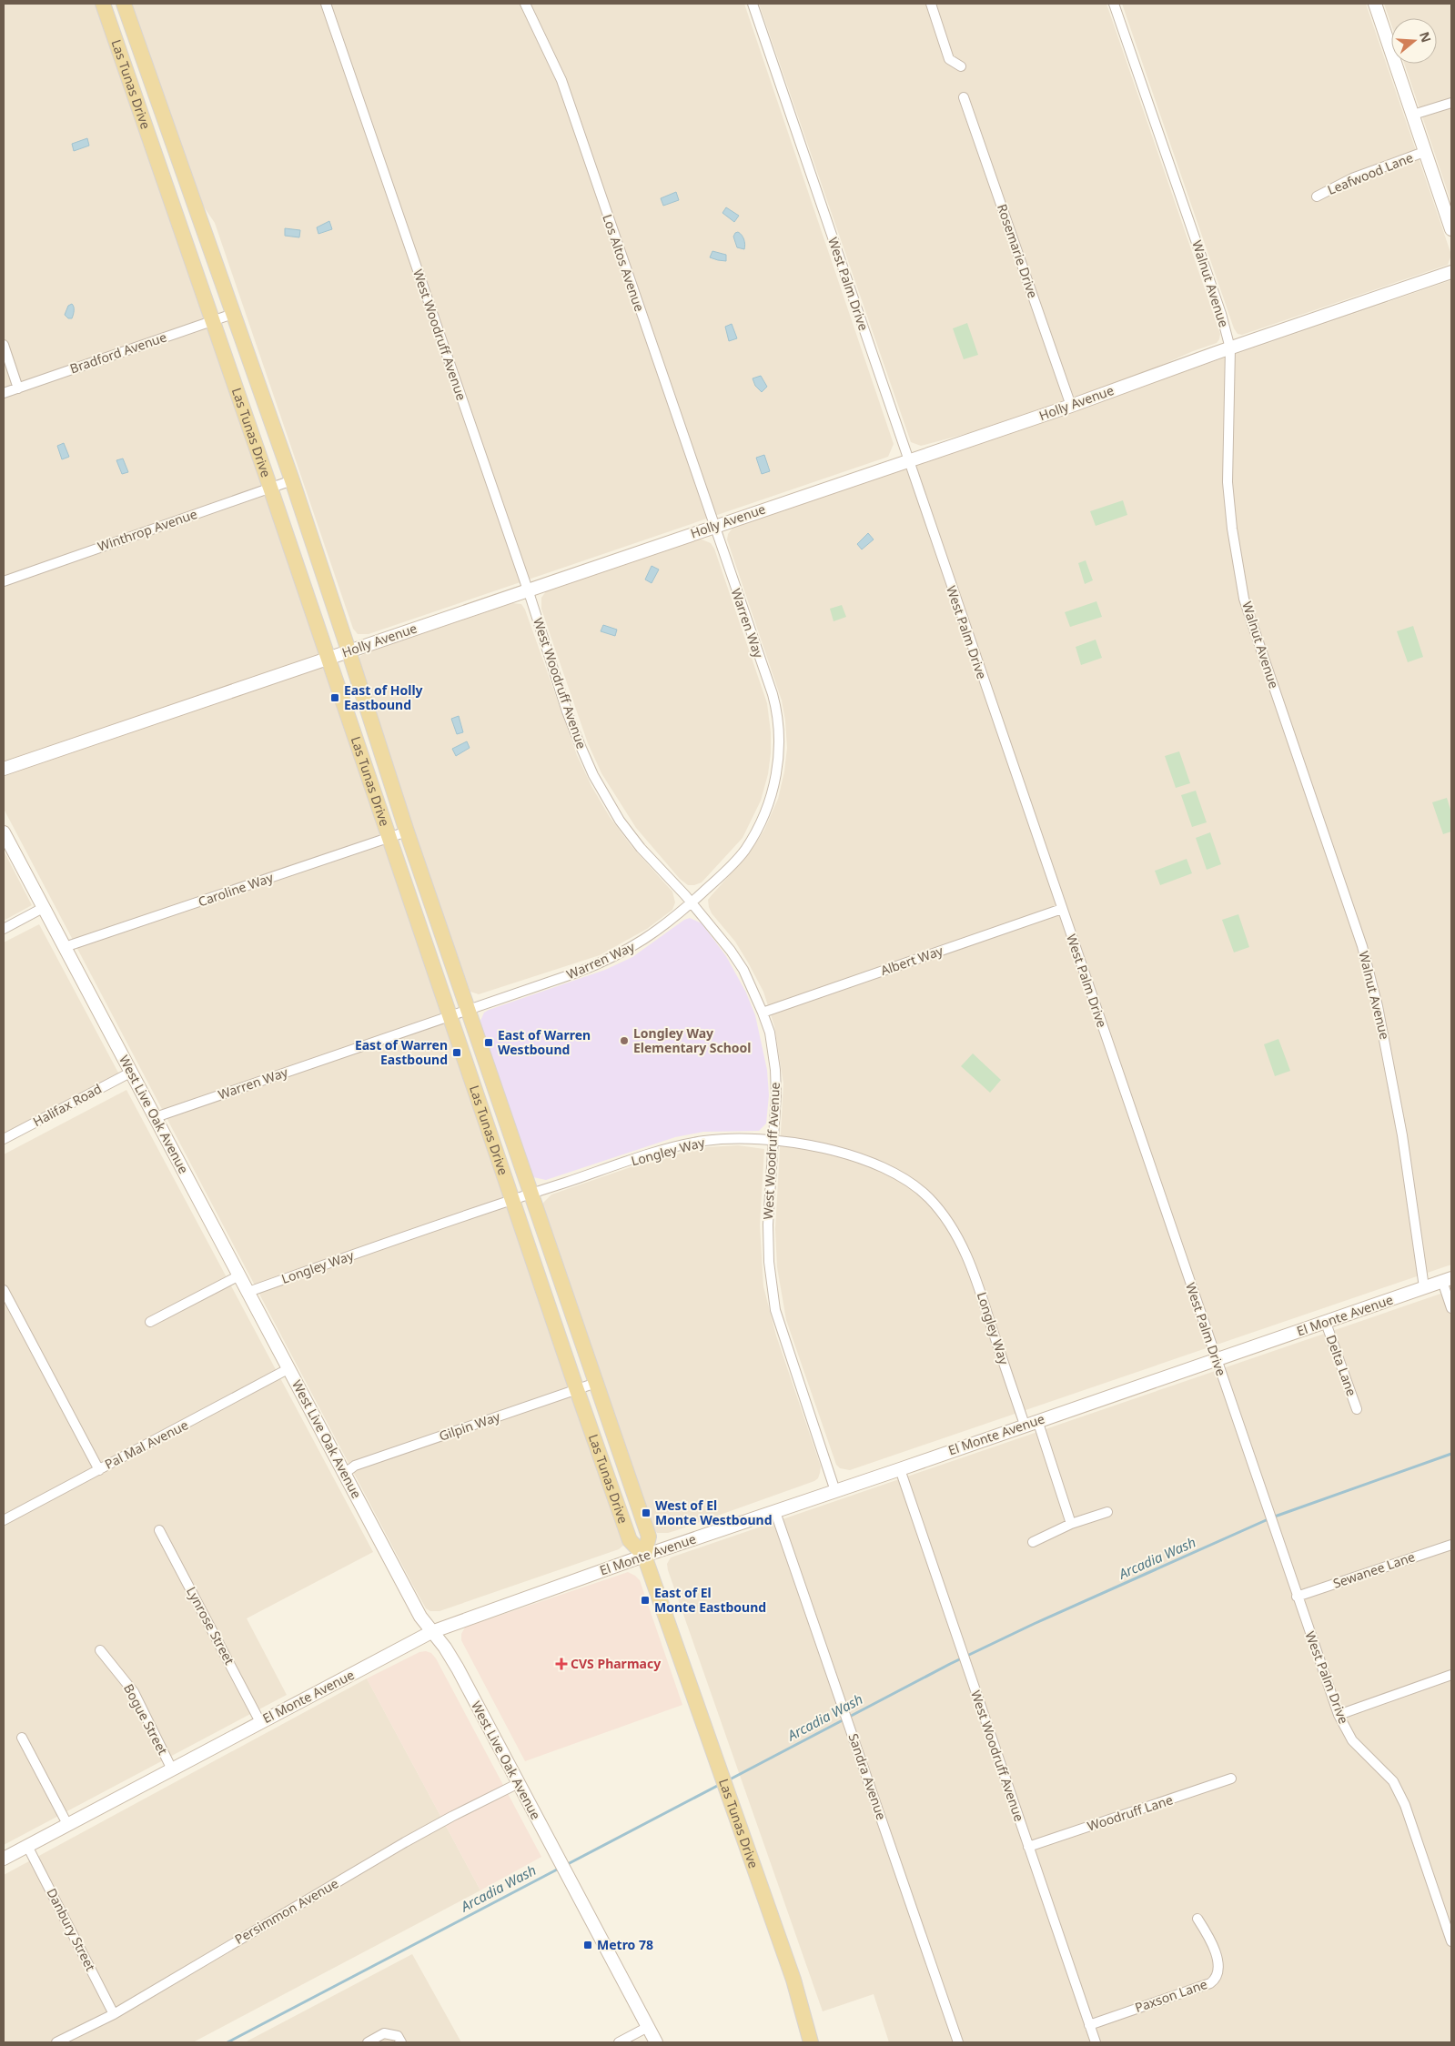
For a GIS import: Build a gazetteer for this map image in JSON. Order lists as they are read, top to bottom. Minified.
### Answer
{"streets":{"main road":["Las Tunas Drive"],"street":["Leafwood Lane","Rosemarie Drive","Los Altos Avenue","West Palm Drive","Walnut Avenue","West Woodruff Avenue","Bradford Avenue","Holly Avenue","Winthrop Avenue","Warren Way","Caroline Way","Albert Way","Halifax Road","West Live Oak Avenue","Longley Way","El Monte Avenue","Delta Lane","Gilpin Way","Pal Mal Avenue","Sewanee Lane","Lynrose Street","Bogue Street","Sandra Avenue","Woodruff Lane","Persimmon Avenue","Danbury Street","Paxson Lane"]},"crossings":[["Las Tunas Drive","Bradford Avenue"],["Las Tunas Drive","Holly Avenue"],["Las Tunas Drive","Winthrop Avenue"],["Las Tunas Drive","Warren Way"],["Las Tunas Drive","Caroline Way"],["Las Tunas Drive","Longley Way"],["Las Tunas Drive","El Monte Avenue"],["Las Tunas Drive","Gilpin Way"],["Rosemarie Drive","Holly Avenue"],["Los Altos Avenue","Holly Avenue"],["Los Altos Avenue","Warren Way"],["West Palm Drive","Holly Avenue"],["West Palm Drive","Albert Way"],["West Palm Drive","El Monte Avenue"],["West Palm Drive","Sewanee Lane"],["Walnut Avenue","Holly Avenue"],["Walnut Avenue","El Monte Avenue"],["West Woodruff Avenue","Holly Avenue"],["West Woodruff Avenue","Warren Way"],["West Woodruff Avenue","Albert Way"],["West Woodruff Avenue","Longley Way"],["West Woodruff Avenue","El Monte Avenue"],["West Woodruff Avenue","Woodruff Lane"],["West Woodruff Avenue","Paxson Lane"],["Holly Avenue","Warren Way"],["Warren Way","West Live Oak Avenue"],["Caroline Way","West Live Oak Avenue"],["Halifax Road","West Live Oak Avenue"],["West Live Oak Avenue","Longley Way"],["West Live Oak Avenue","El Monte Avenue"],["West Live Oak Avenue","Gilpin Way"],["West Live Oak Avenue","Pal Mal Avenue"],["West Live Oak Avenue","Persimmon Avenue"],["Longley Way","El Monte Avenue"],["El Monte Avenue","Delta Lane"],["El Monte Avenue","Lynrose Street"],["El Monte Avenue","Bogue Street"],["El Monte Avenue","Sandra Avenue"],["El Monte Avenue","Danbury Street"],["Persimmon Avenue","Danbury Street"]],"water":["Arcadia Wash"],"places":{"transit":["East of Holly Eastbound","East of Warren Westbound","East of Warren Eastbound","West of El Monte Westbound","East of El Monte Eastbound","Metro 78"],"other":["Longley Way Elementary School"],"health":["CVS Pharmacy"]},"north":"right"}
